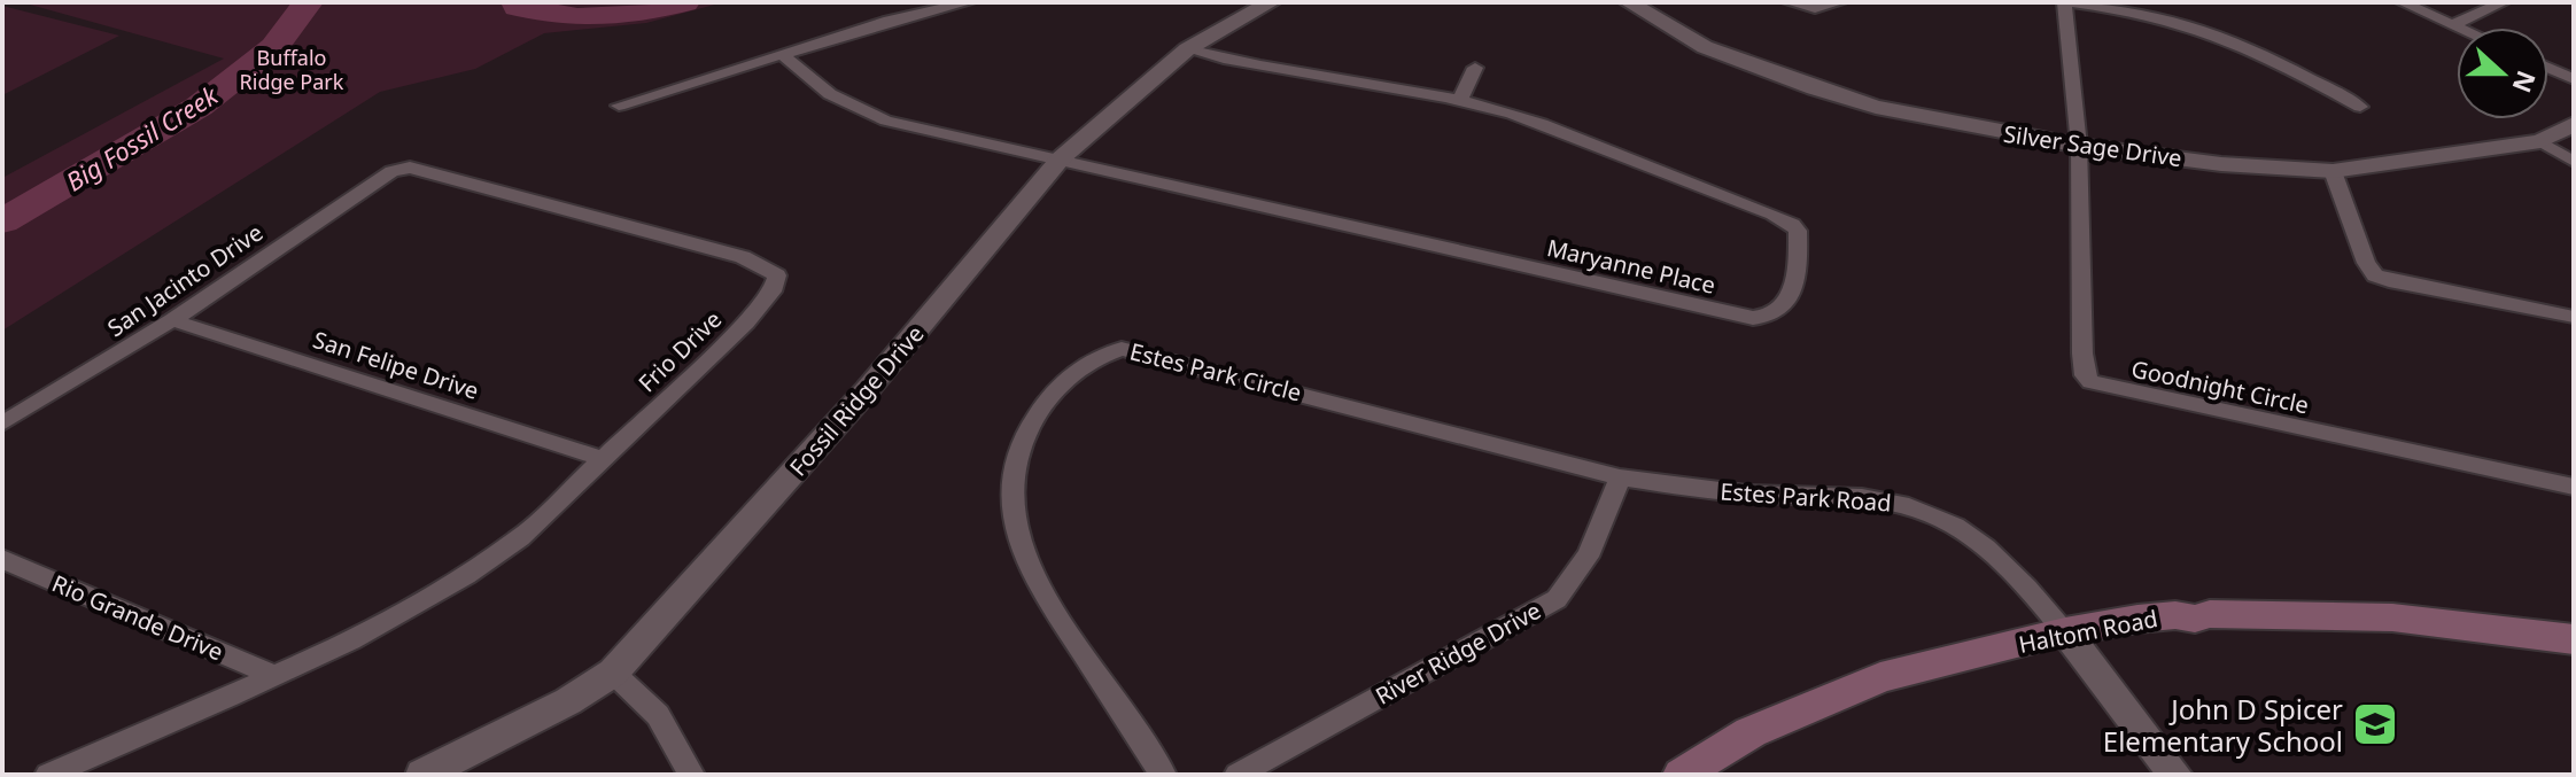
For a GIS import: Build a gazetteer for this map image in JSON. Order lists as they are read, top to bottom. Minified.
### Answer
{"streets":{"main road":["Haltom Road"],"street":["Silver Sage Drive","Maryanne Place","San Jacinto Drive","Frio Drive","San Felipe Drive","Estes Park Circle","Goodnight Circle","Fossil Ridge Drive","Estes Park Road","Rio Grande Drive","River Ridge Drive"]},"crossings":[["Silver Sage Drive","Goodnight Circle"],["Maryanne Place","Fossil Ridge Drive"],["San Jacinto Drive","Frio Drive"],["San Jacinto Drive","San Felipe Drive"],["Frio Drive","San Felipe Drive"],["Frio Drive","Rio Grande Drive"],["Estes Park Circle","Estes Park Road"],["Estes Park Circle","River Ridge Drive"],["Estes Park Road","Haltom Road"]],"water":["Big Fossil Creek"],"parks":["Buffalo Ridge Park"],"places":{"school or university":["John D Spicer Elementary School"]},"north":"right"}
